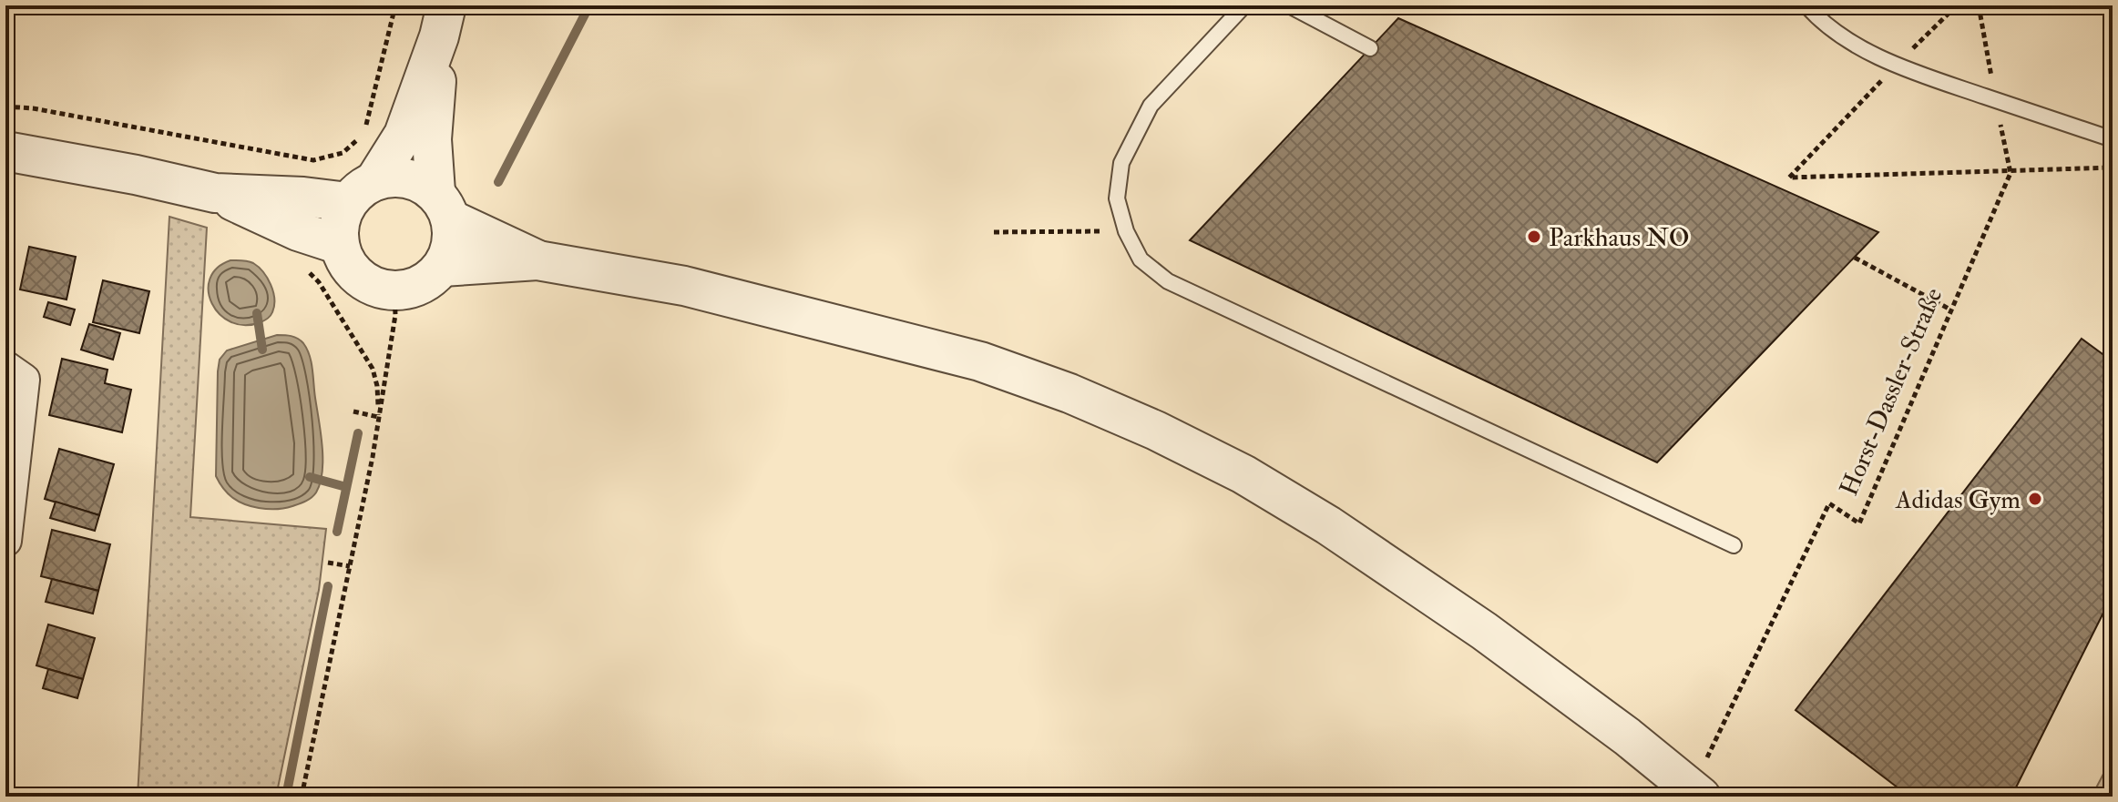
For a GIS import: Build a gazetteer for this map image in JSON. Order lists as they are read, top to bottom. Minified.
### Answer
{"streets":{"path":["Horst-Dassler-Straße"]},"places":["Parkhaus NO","Adidas Gym"]}
